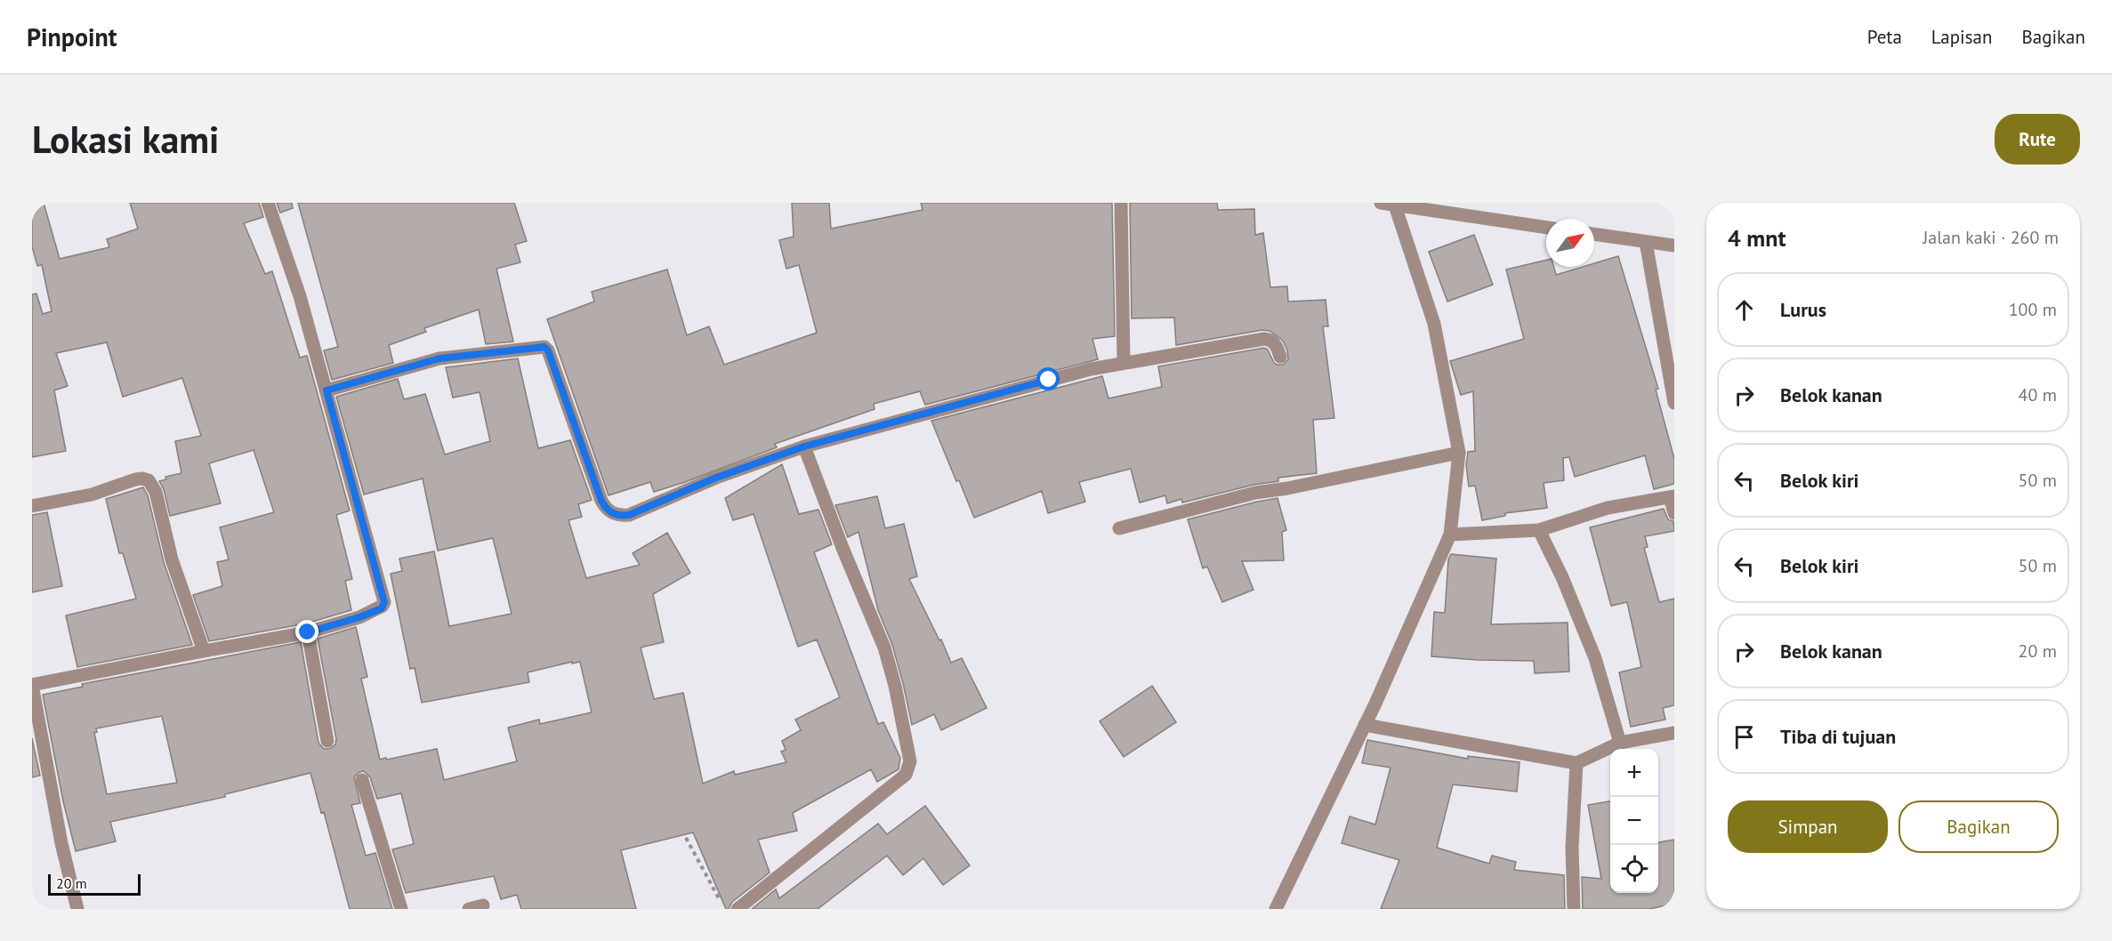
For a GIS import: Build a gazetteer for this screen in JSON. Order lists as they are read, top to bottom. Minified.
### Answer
{"scale_bar":"20 m","north":"top right","page":{"header":"Pinpoint","nav":["Peta","Lapisan","Bagikan"],"buttons":["Rute",["Simpan","Bagikan"]],"title":"Lokasi kami","heading":["4 mnt","Jalan kaki · 260 m"],"list":[["Lurus","100 m"],["Belok kanan","40 m"],["Belok kiri","50 m"],["Belok kiri","50 m"],["Belok kanan","20 m"],"Tiba di tujuan"],"map_buttons":["+","−"],"scale":"20 m"}}
